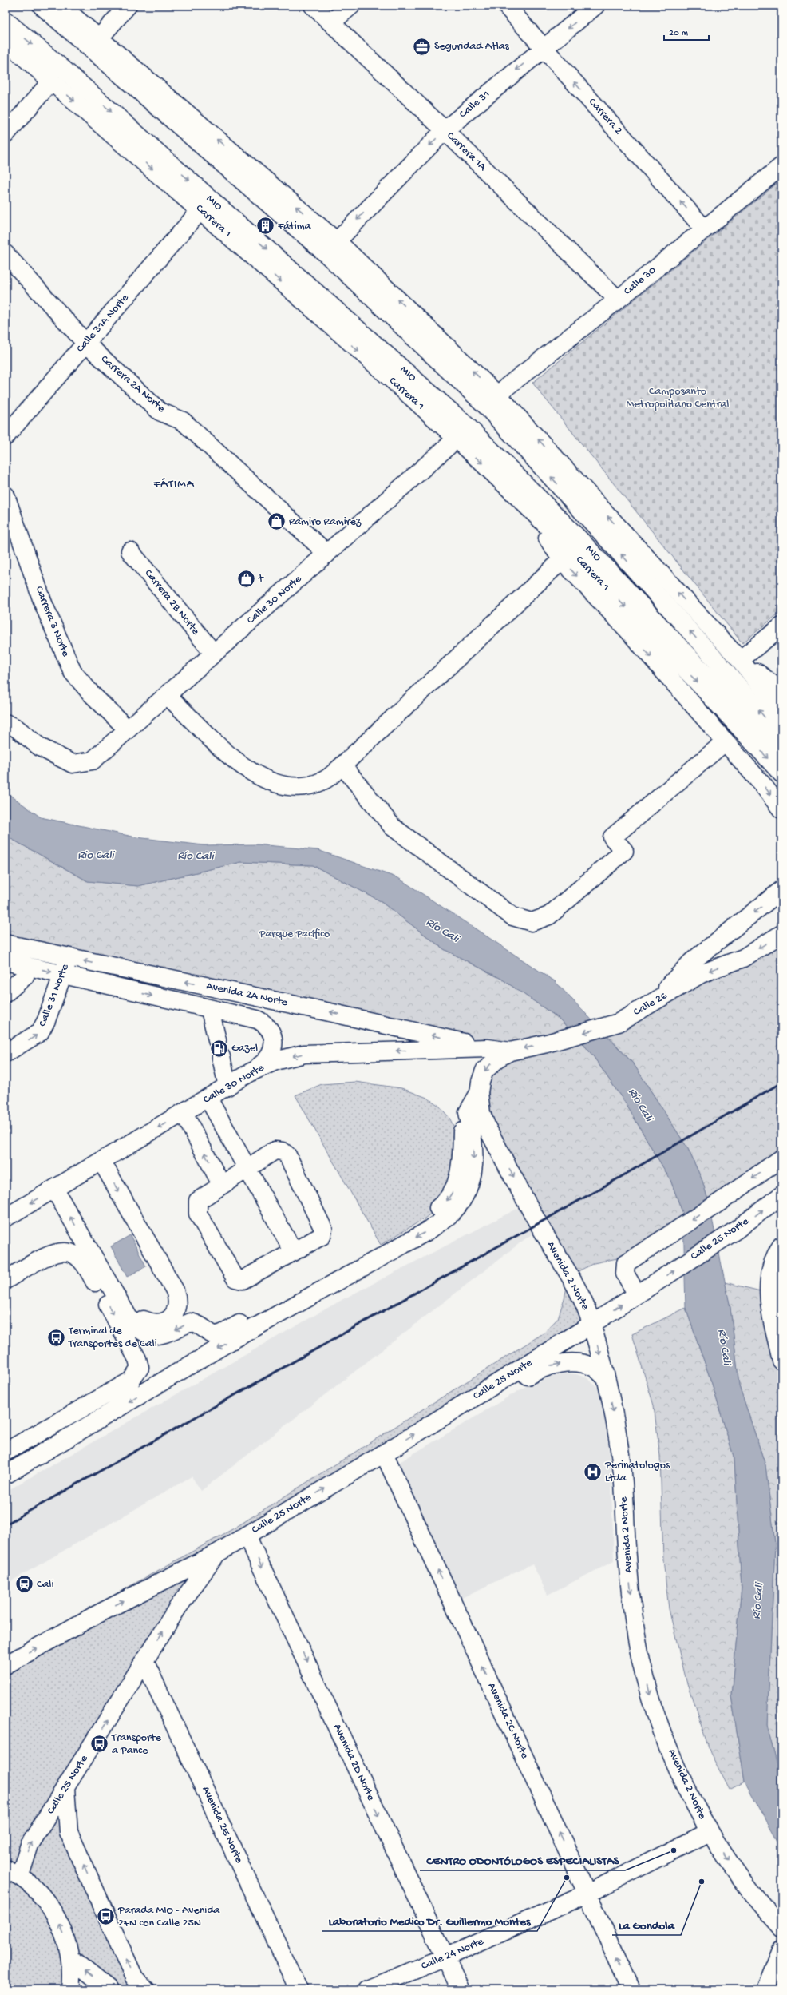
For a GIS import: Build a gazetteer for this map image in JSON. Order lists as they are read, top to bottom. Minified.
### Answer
{"streets":{"main road":["Calle 31","Carrera 2","Carrera 1A","MIO","Carrera 1","Calle 30","Calle 31A Norte","Carrera 2A Norte","Calle 30 Norte","Carrera 2B Norte","Carrera 3 Norte","Avenida 2A Norte","Calle 31 Norte","Calle 26","Calle 25 Norte","Avenida 2 Norte","Avenida 2C Norte","Avenida 2D Norte","Avenida 2E Norte","Calle 24 Norte"]},"crossings":[["Calle 31","Carrera 2"],["Calle 31","Carrera 1A"],["Carrera 2","Calle 30"],["Carrera 1A","Calle 30"],["Carrera 1","Calle 31A Norte"],["Carrera 1","Calle 30 Norte"],["Calle 31A Norte","Carrera 2A Norte"],["Carrera 2A Norte","Calle 30 Norte"],["Calle 30 Norte","Carrera 2B Norte"],["Calle 30 Norte","Carrera 3 Norte"],["Calle 30 Norte","Avenida 2A Norte"],["Calle 30 Norte","Calle 26"],["Calle 30 Norte","Avenida 2 Norte"],["Avenida 2A Norte","Calle 31 Norte"],["Calle 26","Avenida 2 Norte"],["Calle 25 Norte","Avenida 2 Norte"],["Calle 25 Norte","Avenida 2C Norte"],["Calle 25 Norte","Avenida 2D Norte"],["Calle 25 Norte","Avenida 2E Norte"],["Avenida 2 Norte","Calle 24 Norte"],["Avenida 2C Norte","Calle 24 Norte"],["Avenida 2D Norte","Calle 24 Norte"]],"one_way":["Calle 31","Carrera 2","Calle 25 Norte","Avenida 2 Norte","Avenida 2C Norte","Avenida 2D Norte"],"districts":["FÁTIMA"],"water":["Rio Cali","Río Cali"],"parks":["Camposanto Metropolitano Central","Parque Pacífico"],"places":{"office":["Seguridad Atlas"],"building":["Fátima"],"shop":["Ramiro Ramirez","t"],"fuel station":["Gazel"],"bus stop":["Terminal de Transportes de Cali","Transporte a Pance","Parada MIO - Avenida 2FN con Calle 25N"],"hospital":["Perinatologos Ltda"],"station":["Cali"],"other":["CENTRO ODONTÓLOGOS ESPECIALISTAS","Laboratorio Medico Dr. Guillermo Montes","La Gondola"]},"scale_bar":"20 m"}
